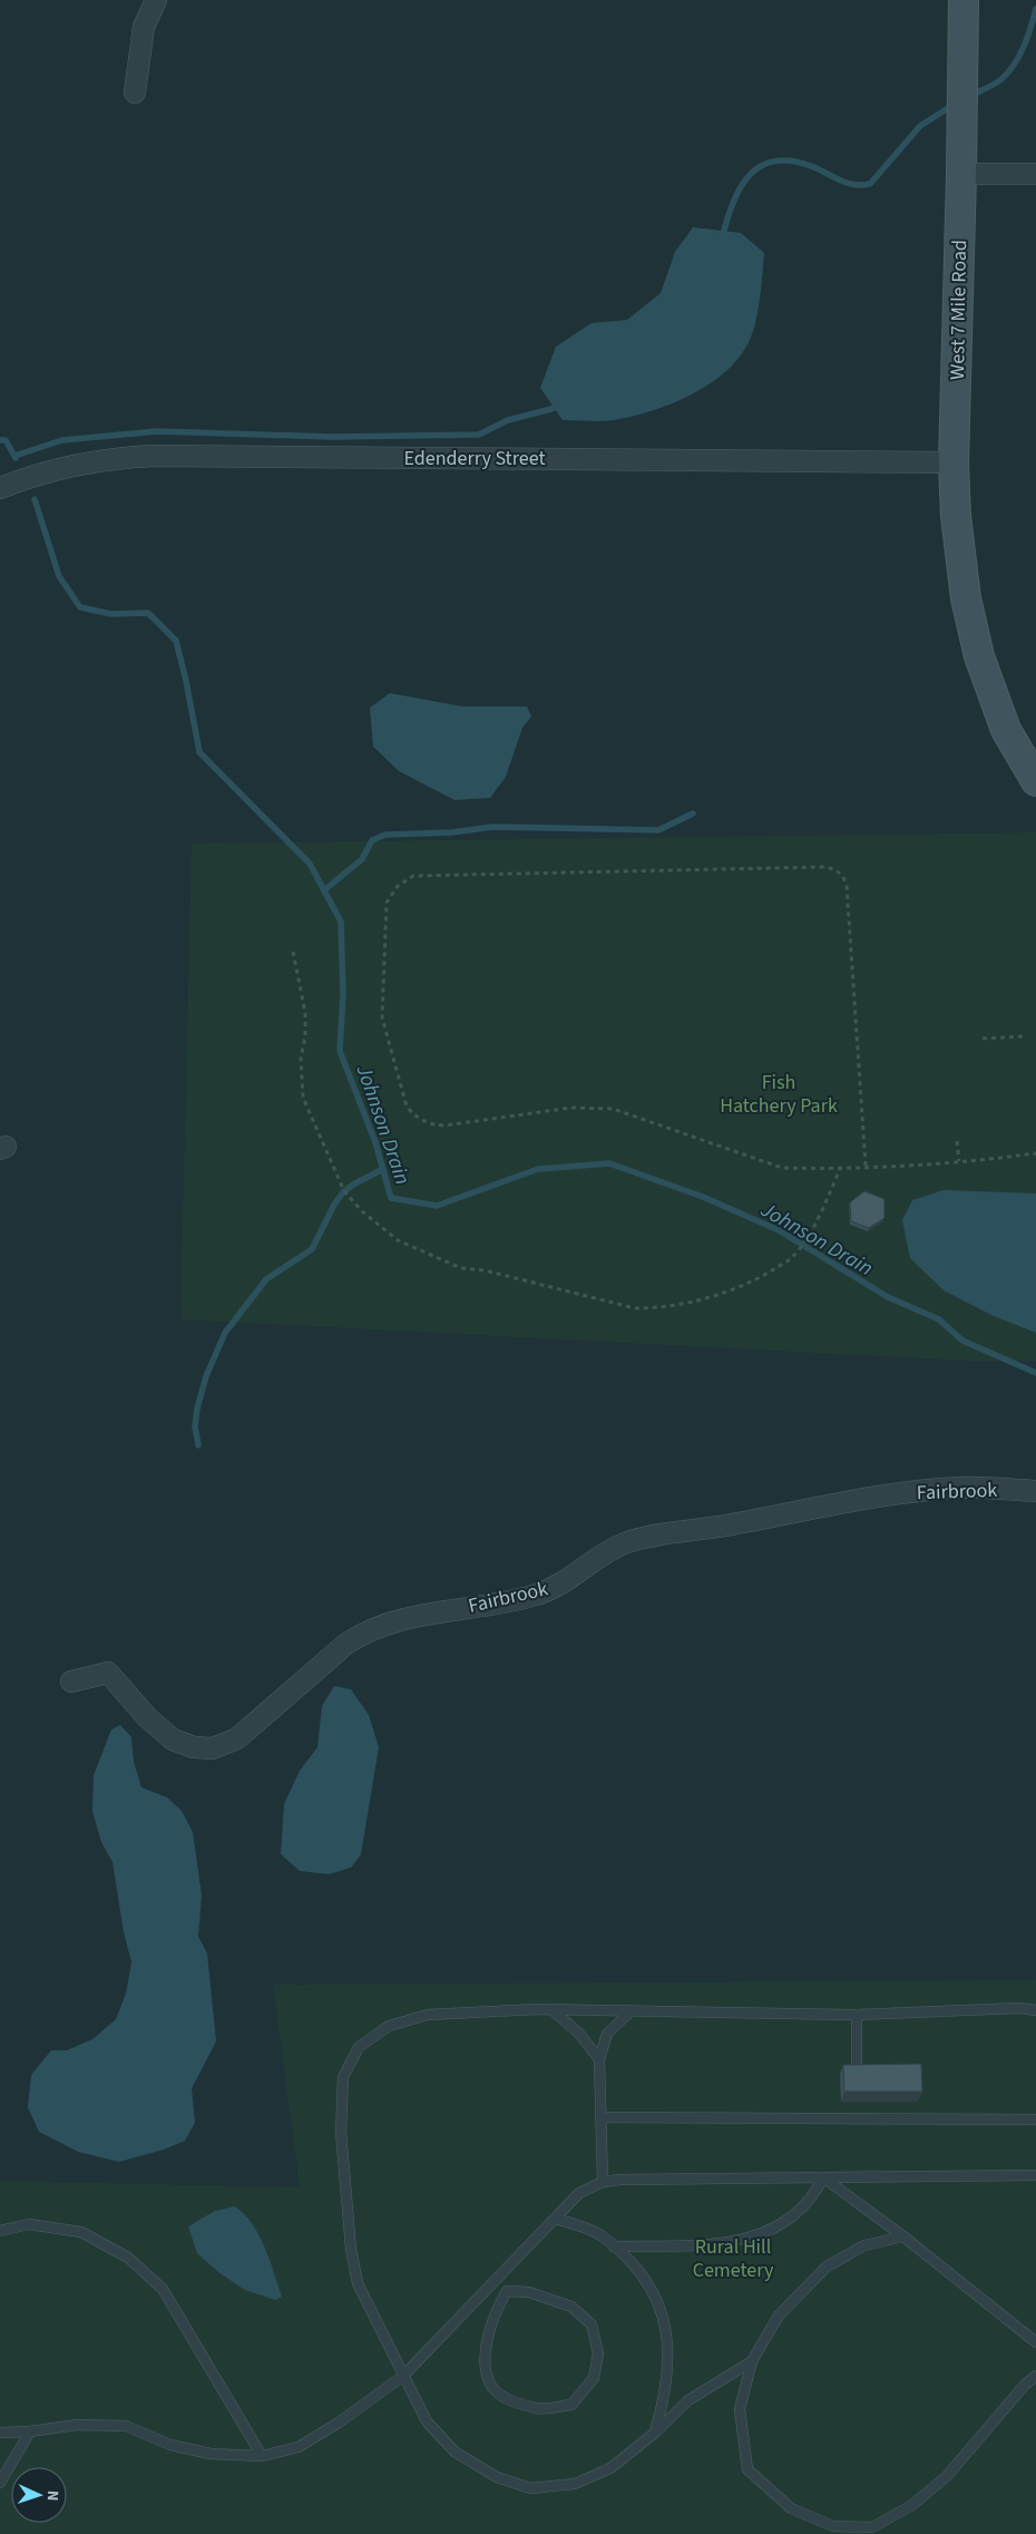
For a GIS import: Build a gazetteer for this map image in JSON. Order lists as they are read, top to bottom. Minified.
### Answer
{"streets":{"street":["West 7 Mile Road","Edenderry Street","Fairbrook"]},"crossings":[["West 7 Mile Road","Edenderry Street"]],"water":["Johnson Drain"],"parks":["Fish Hatchery Park","Rural Hill Cemetery"],"north":"right"}
